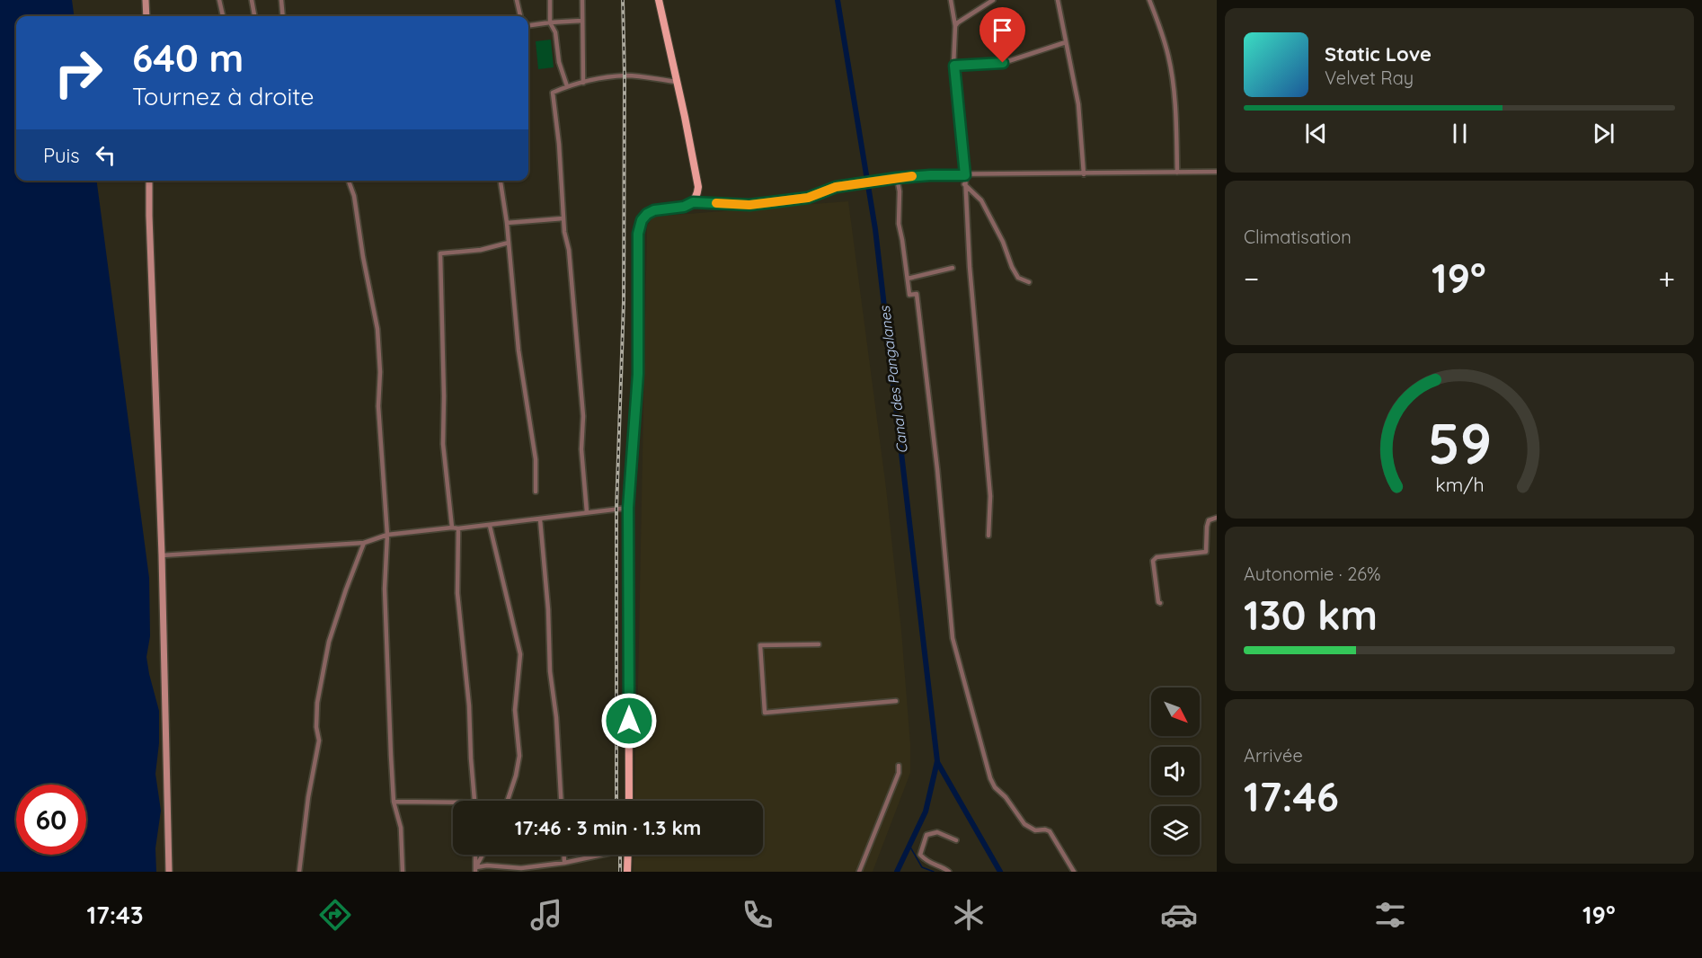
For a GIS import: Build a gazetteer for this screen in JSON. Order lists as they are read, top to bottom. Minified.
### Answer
{"water":["Canal des Pangalanes"],"north":"bottom right","page":{"turn":["640 m","Tournez à droite"],"song":["Static Love","Velvet Ray"],"then":"Puis","tile":["Climatisation",["Autonomie · 26%","130 km"],["Arrivée","17:46"]],"heat":["−","19°","+"],"limit":"60","trip":"17:46 · 3 min · 1.3 km","tabs":["17:43","19°"],"gauge":["59","km/h"]}}
